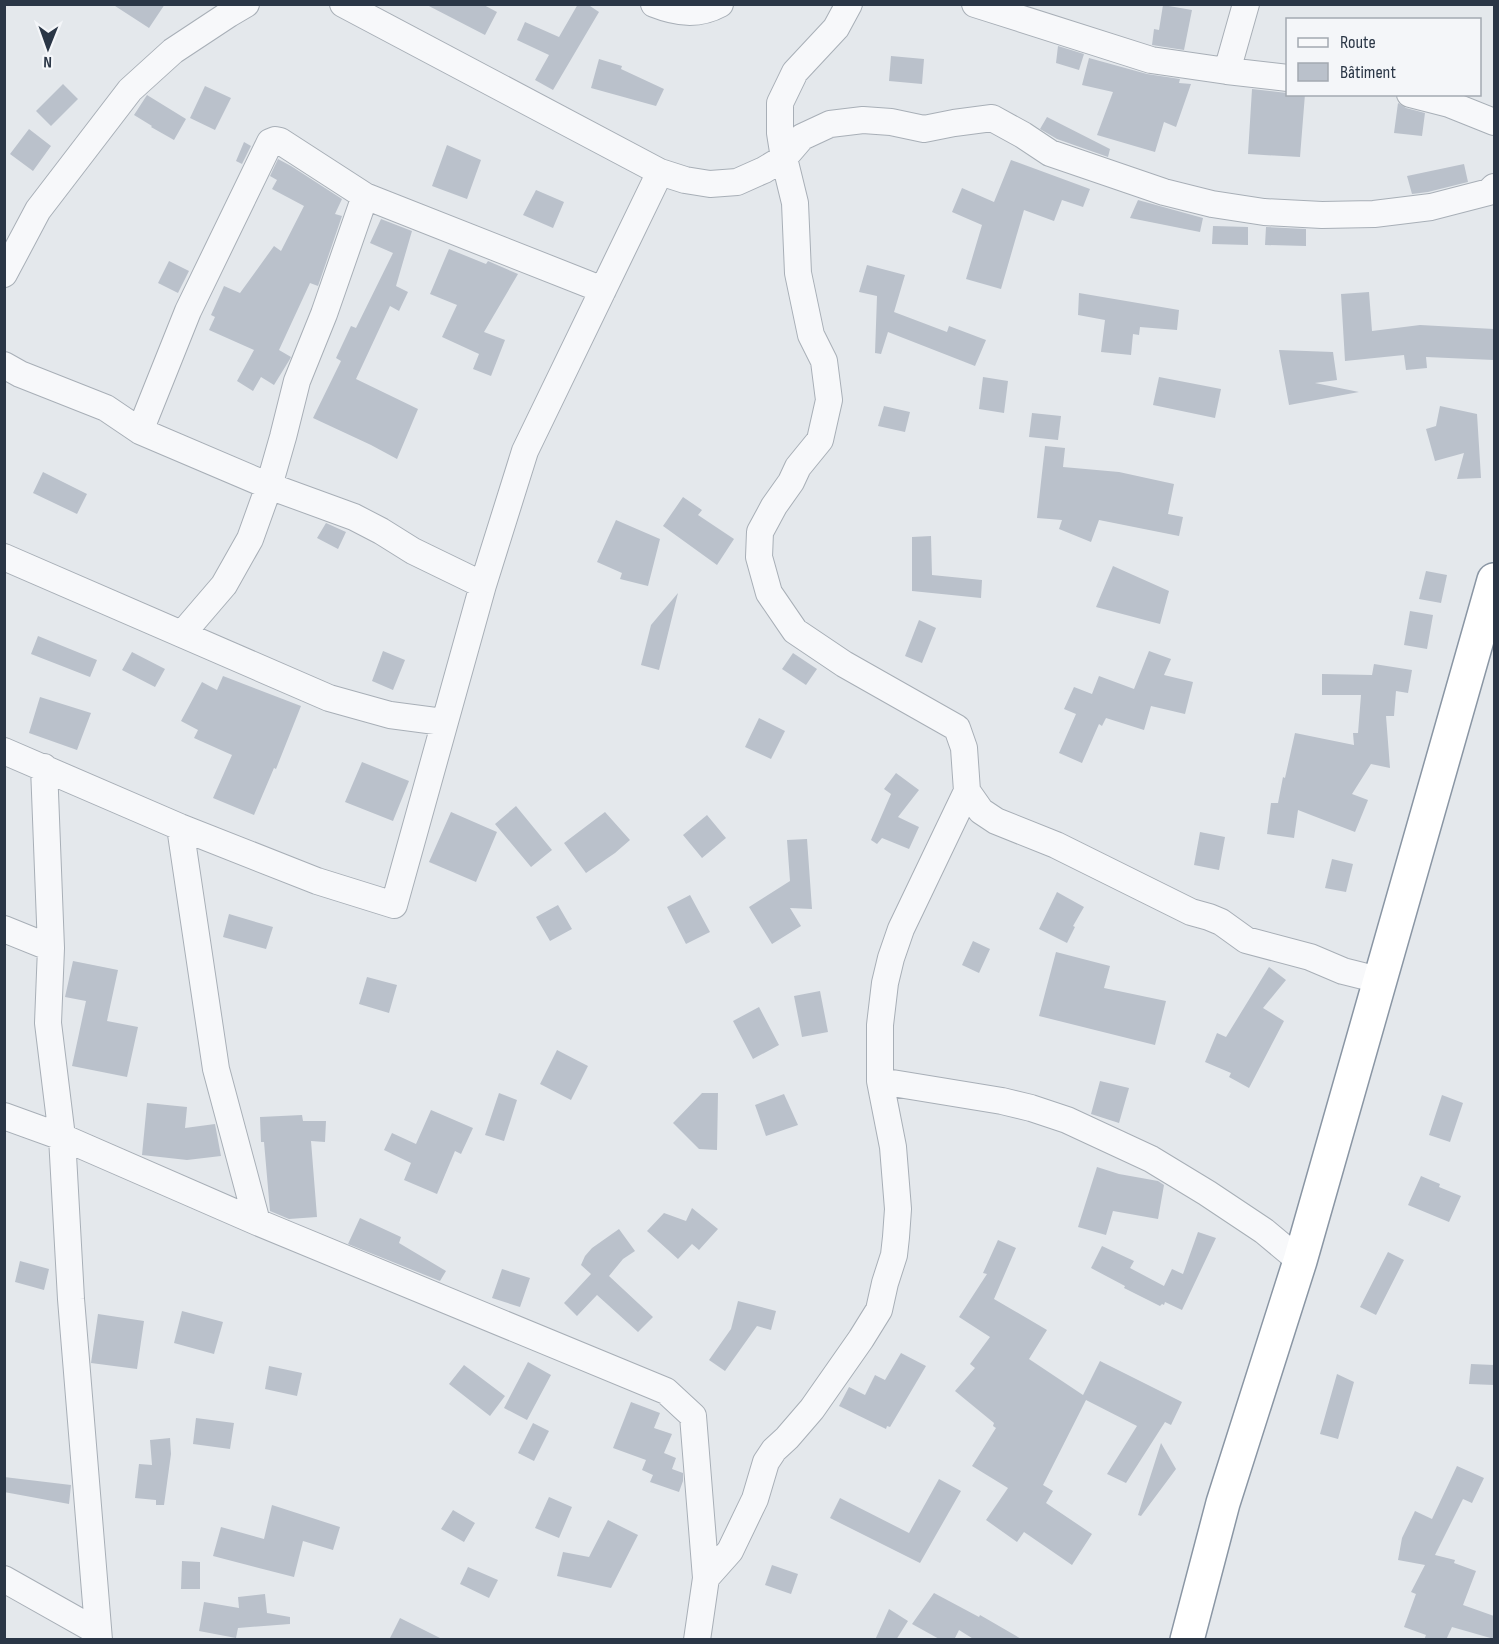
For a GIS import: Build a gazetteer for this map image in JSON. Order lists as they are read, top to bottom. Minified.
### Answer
{"legend":["Route","Bâtiment"],"north":"bottom"}
